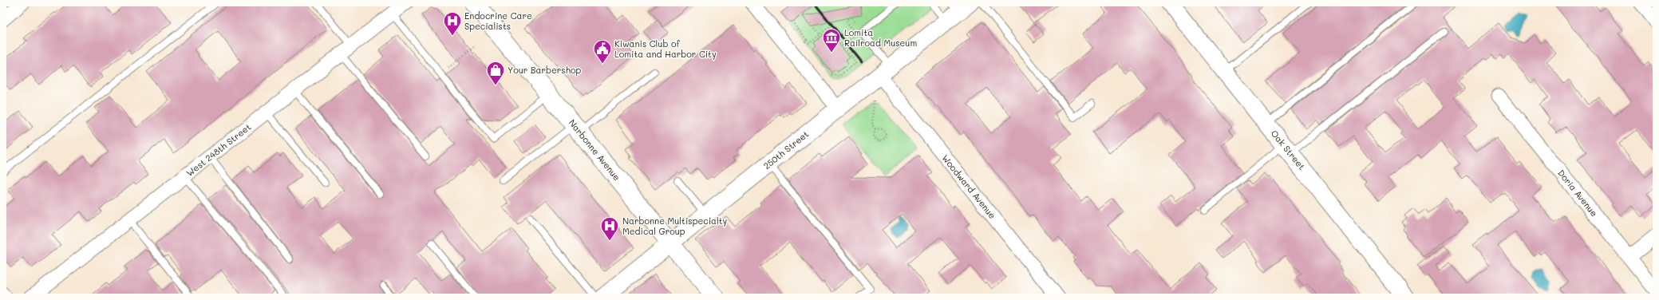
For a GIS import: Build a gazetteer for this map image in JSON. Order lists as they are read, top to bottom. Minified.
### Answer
{"streets":{"main road":["Narbonne Avenue"],"street":["West 248th Street","250th Street","Oak Street","Woodward Avenue","Doria Avenue"]},"crossings":[["Narbonne Avenue","250th Street"],["250th Street","Woodward Avenue"]],"places":{"hospital":["Endocrine Care Specialists","Narbonne Multispecialty Medical Group"],"museum":["Lomita Railroad Museum"],"public building":["Kiwanis Club of Lomita and Harbor City"],"shop":["Your Barbershop"]}}
